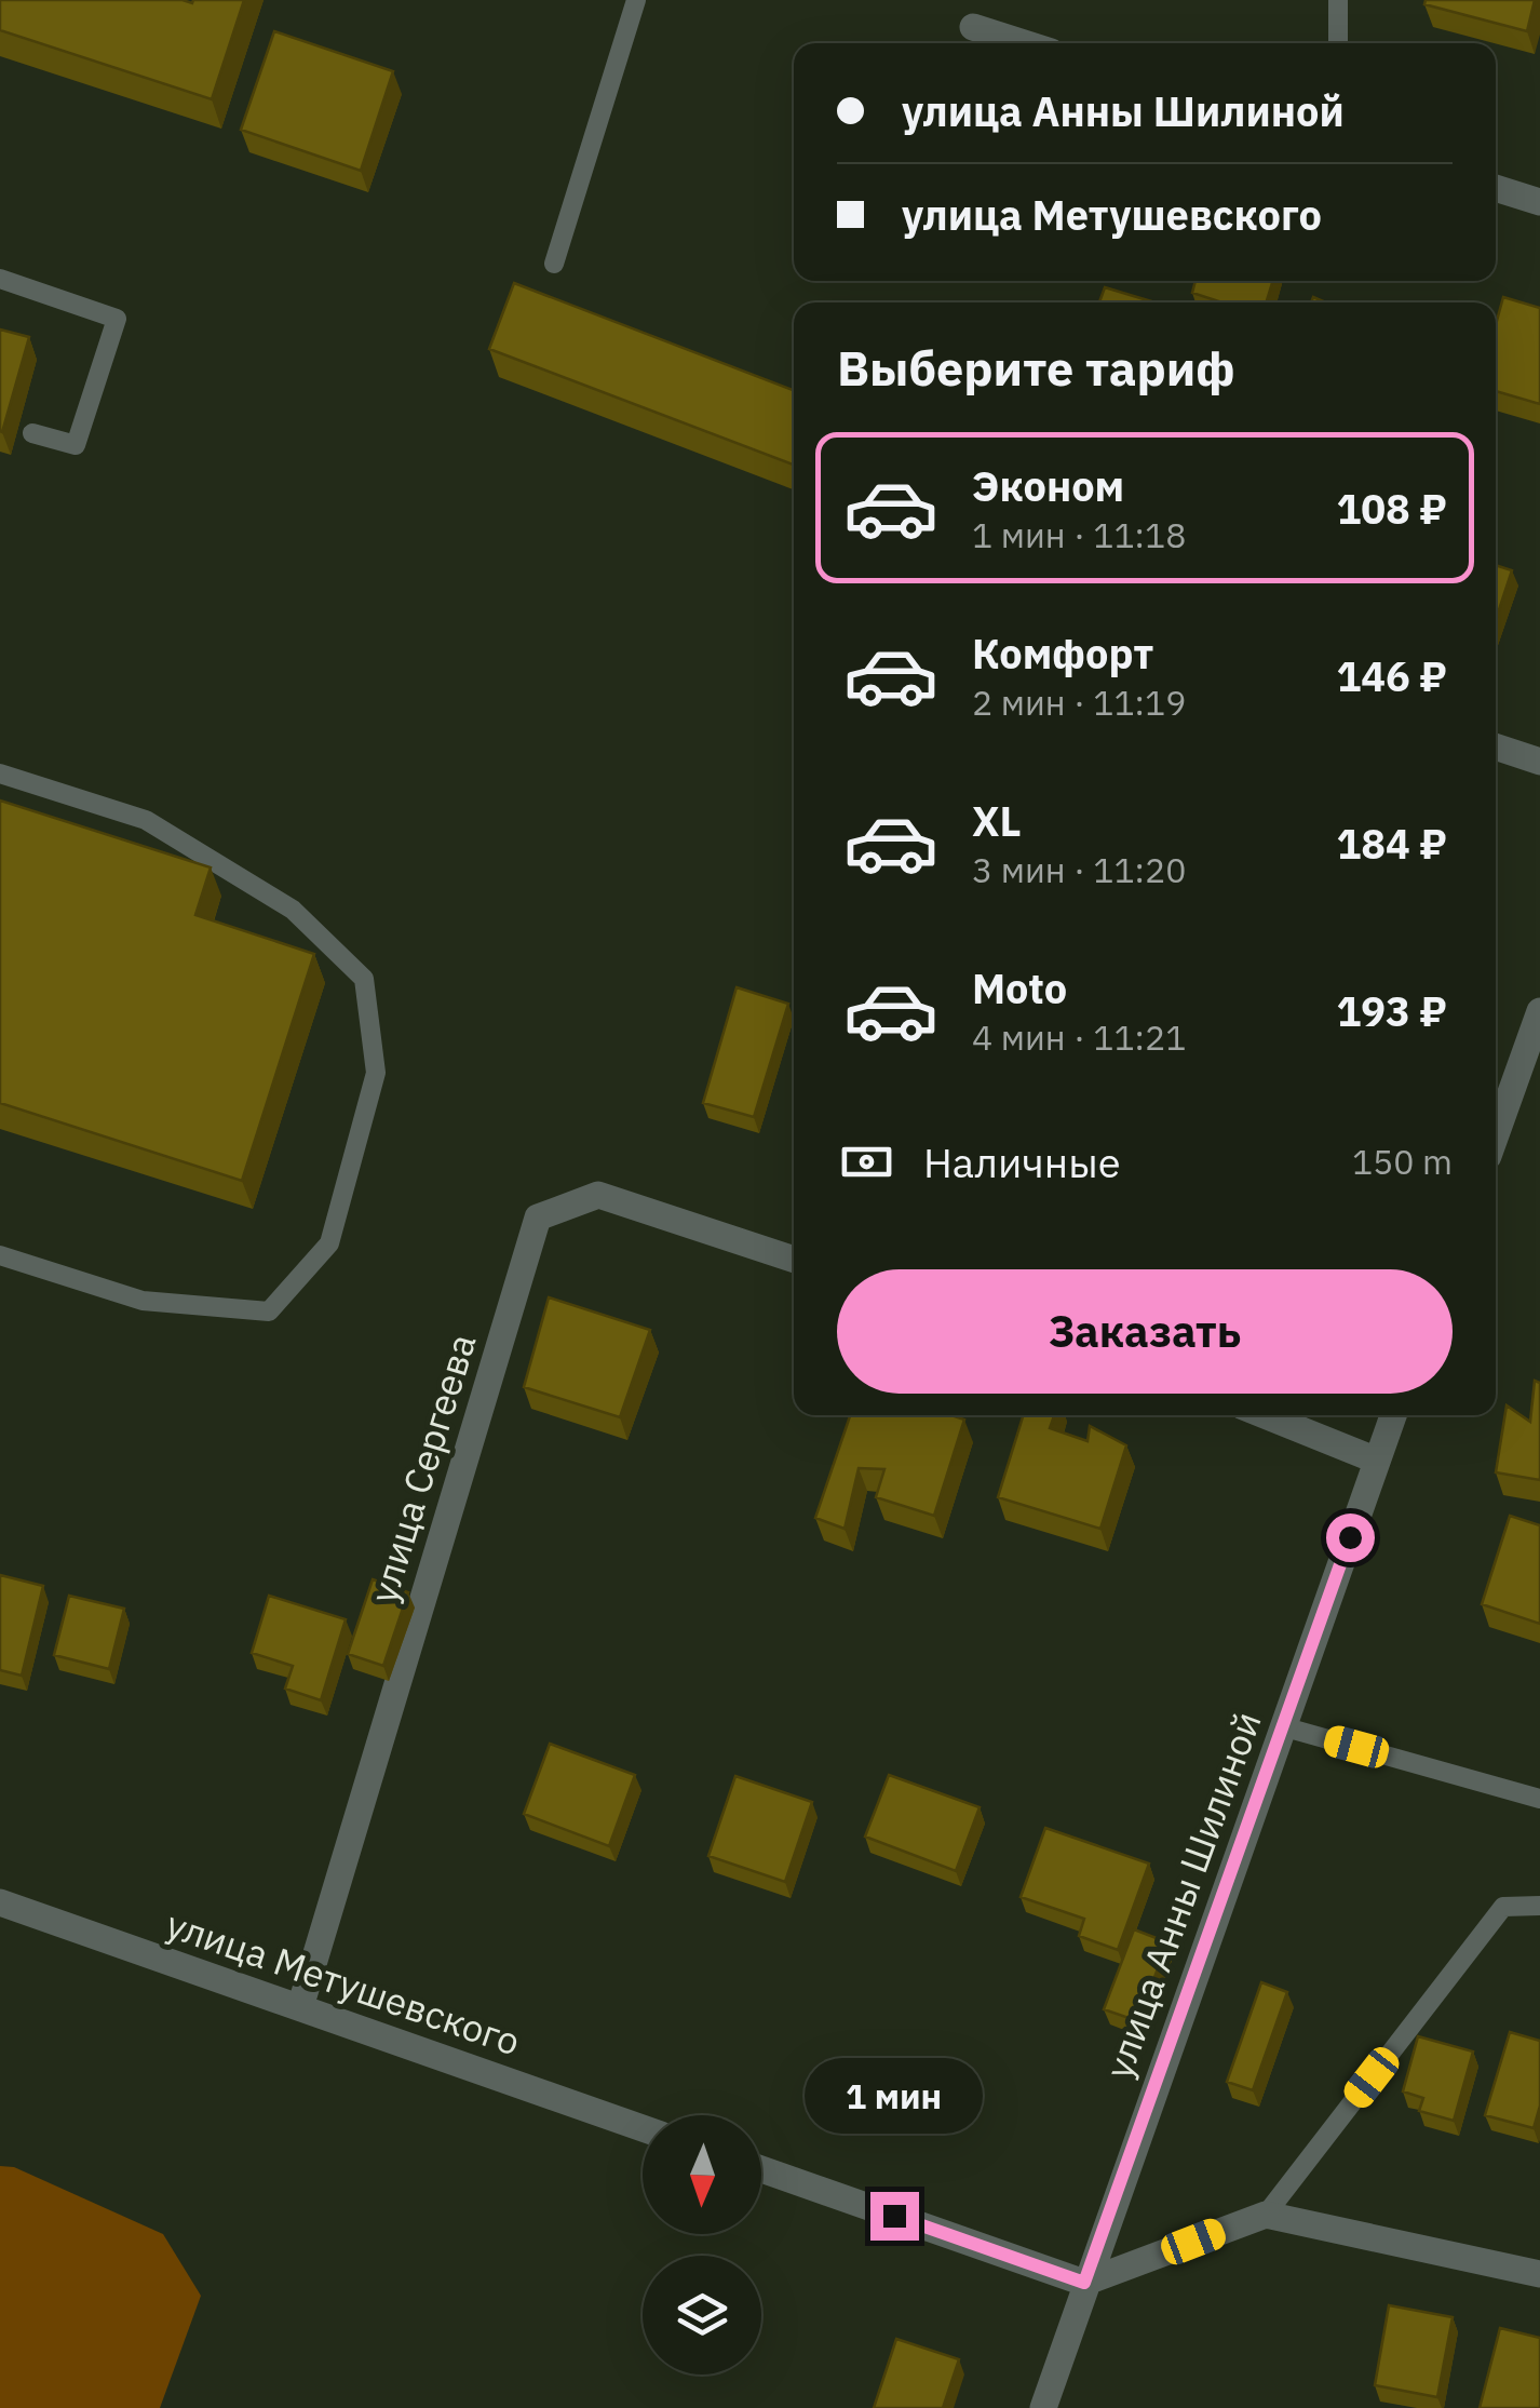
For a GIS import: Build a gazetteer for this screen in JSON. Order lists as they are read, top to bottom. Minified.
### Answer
{"streets":{"street":["улица Сергеева","улица Анны Шилиной","улица Метушевского"]},"crossings":[["улица Сергеева","улица Метушевского"]],"north":"bottom","page":{"banner":["улица Анны Шилиной","улица Метушевского"],"heading":"Выберите тариф","list":[{"name":"Эконом","note":"1 мин · 11:18","value":"108 ₽"},{"name":"Комфорт","note":"2 мин · 11:19","value":"146 ₽"},{"name":"XL","note":"3 мин · 11:20","value":"184 ₽"},{"name":"Moto","note":"4 мин · 11:21","value":"193 ₽"}],"pay":["Наличные","150 m"],"buttons":"Заказать","bubble":"1 мин"}}
